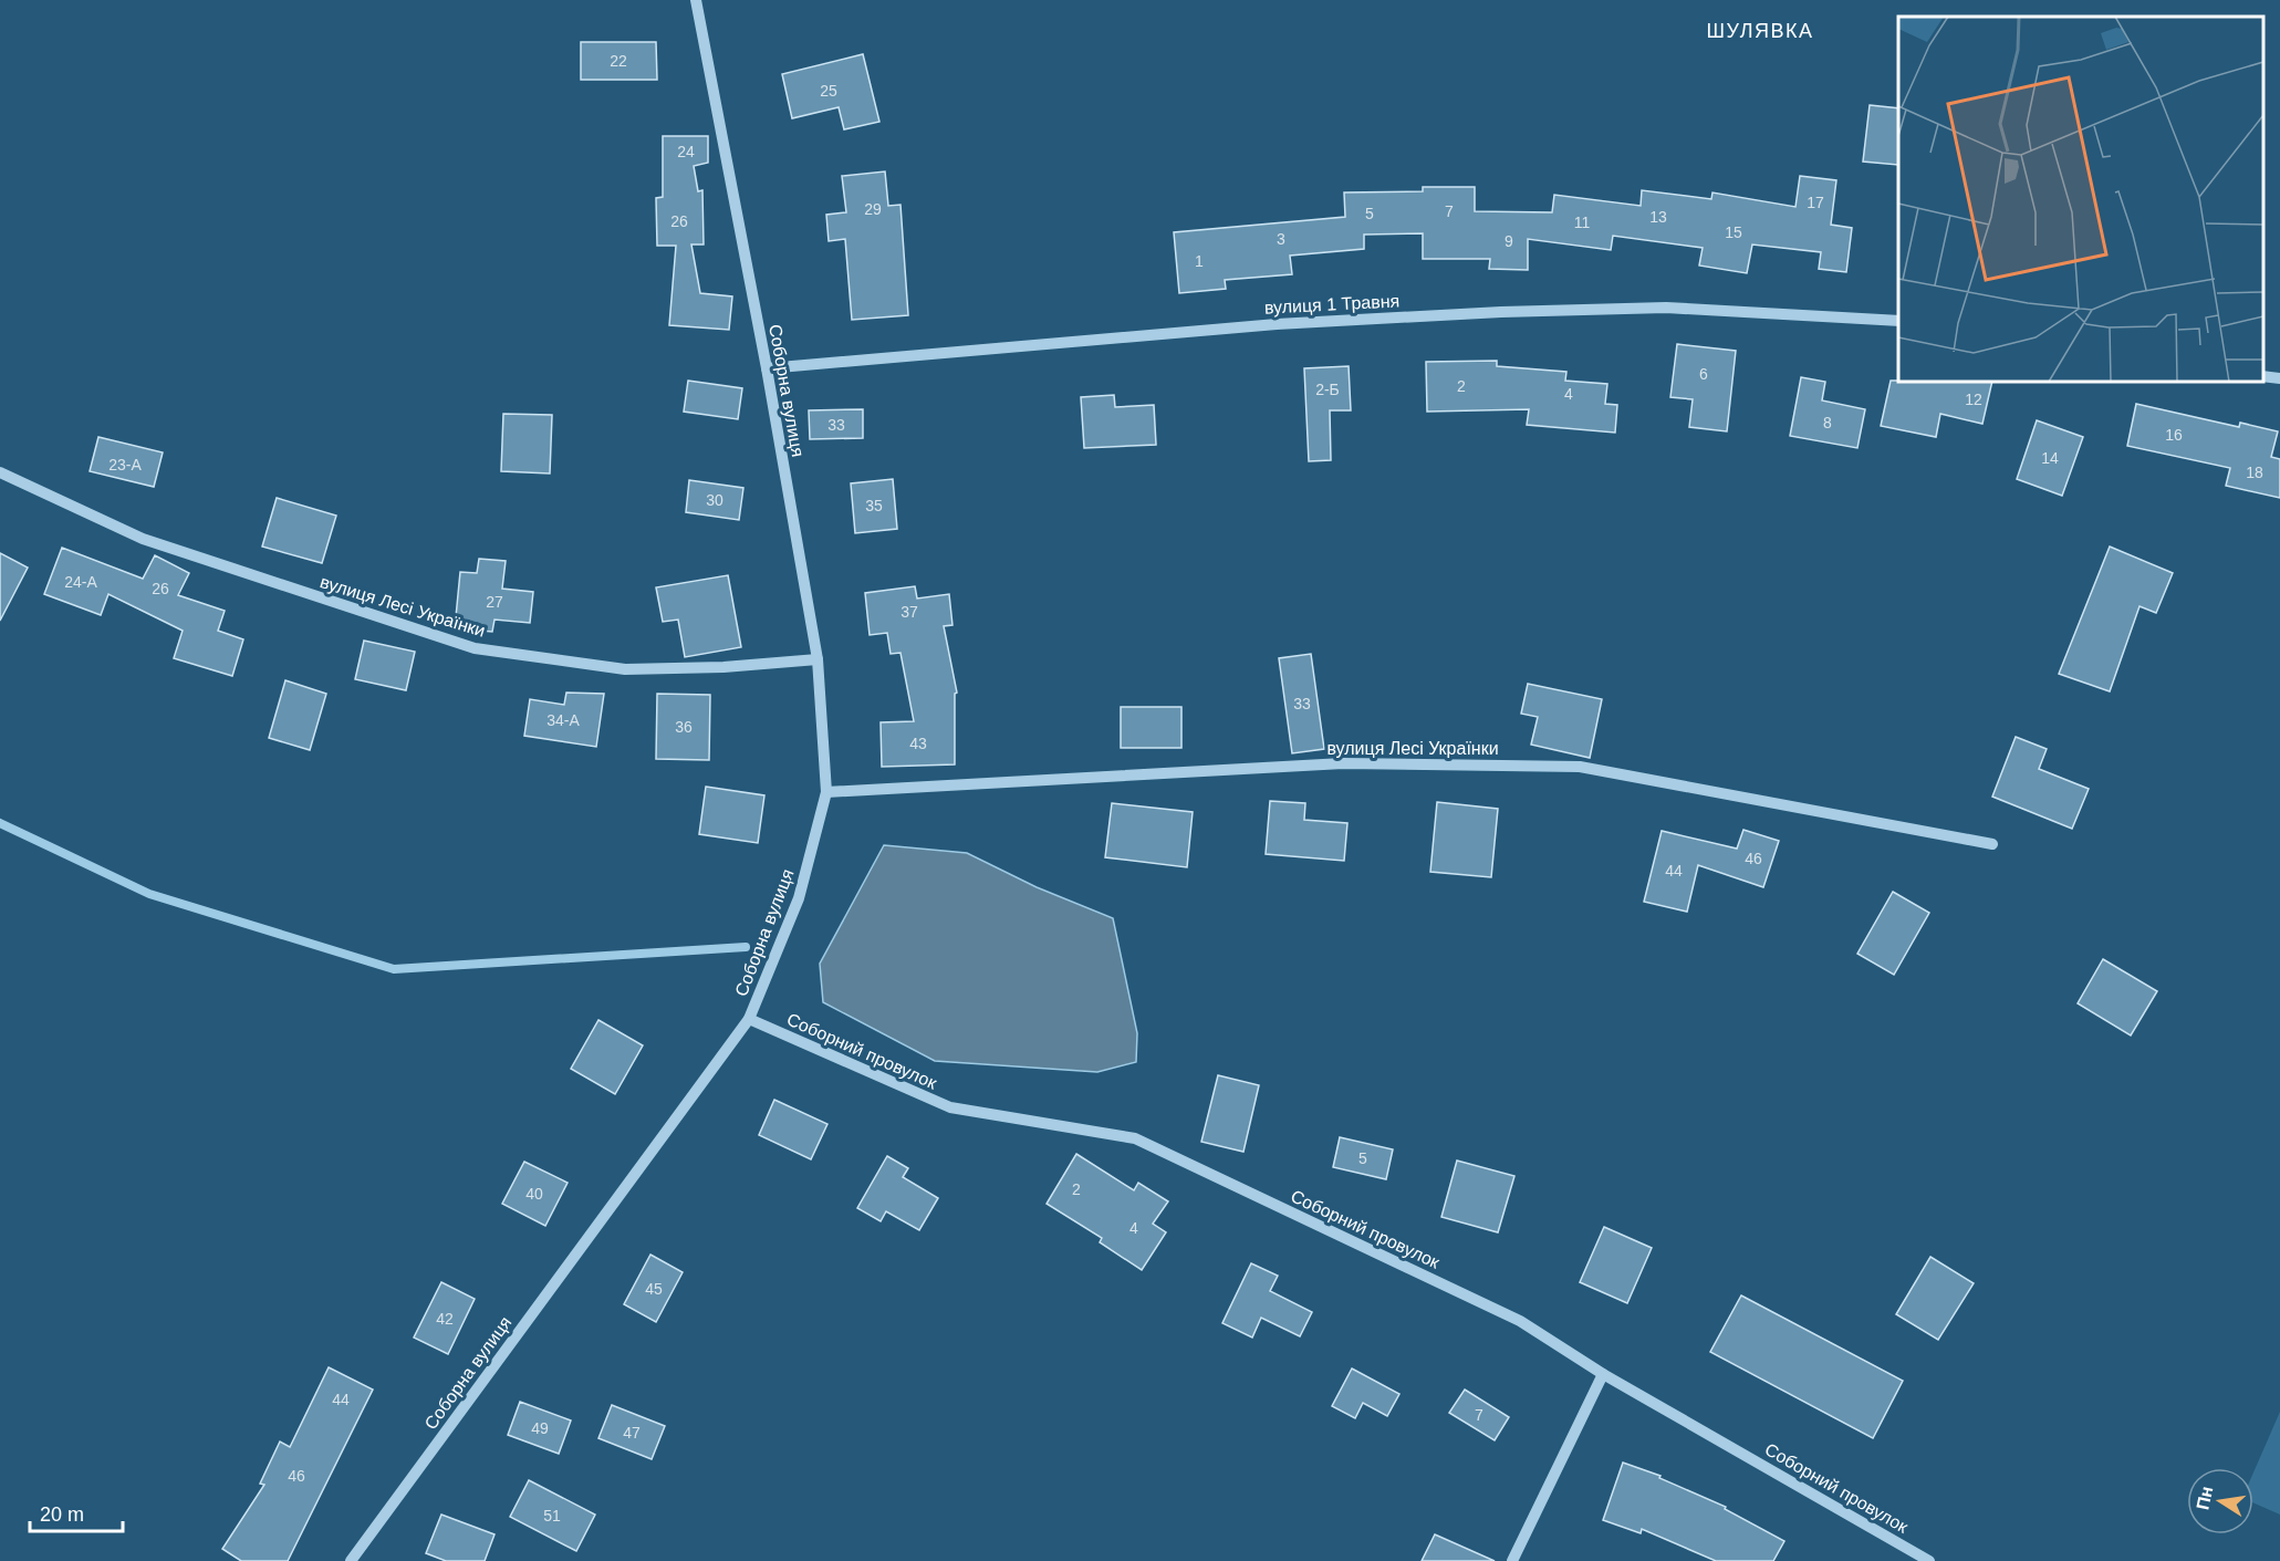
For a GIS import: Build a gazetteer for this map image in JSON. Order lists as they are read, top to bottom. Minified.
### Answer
{"streets":{"street":["вулиця 1 Травня","Соборна вулиця","вулиця Лесі Українки","Соборний провулок"]},"crossings":[["вулиця 1 Травня","Соборна вулиця"],["Соборна вулиця","вулиця Лесі Українки"],["Соборна вулиця","Соборний провулок"]],"districts":["ШУЛЯВКА"],"house_numbers":["22","25","24","17","29","7","5","13","26","11","15","3","9","1","6","2","2-Б","4","12","8","33","16","14","23-А","18","30","35","24-А","26","27","37","33","34-А","36","43","46","44","5","2","40","4","45","42","44","7","49","47","46","51"],"scale_bar":"20 m","north":"left"}
